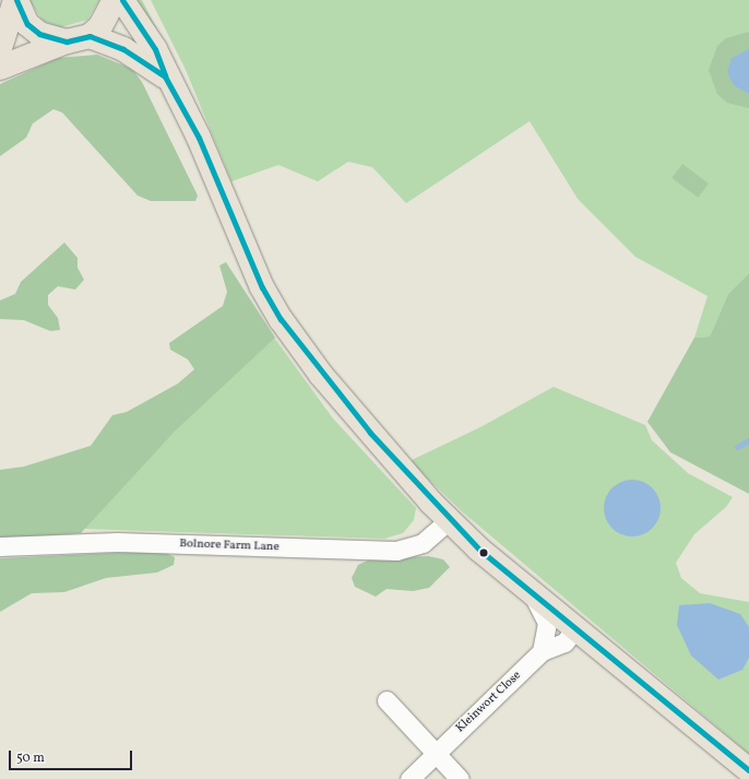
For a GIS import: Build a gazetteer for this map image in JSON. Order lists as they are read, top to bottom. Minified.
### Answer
{"streets":{"street":["Bolnore Farm Lane","Kleinwort Close"]},"scale_bar":"50 m"}
